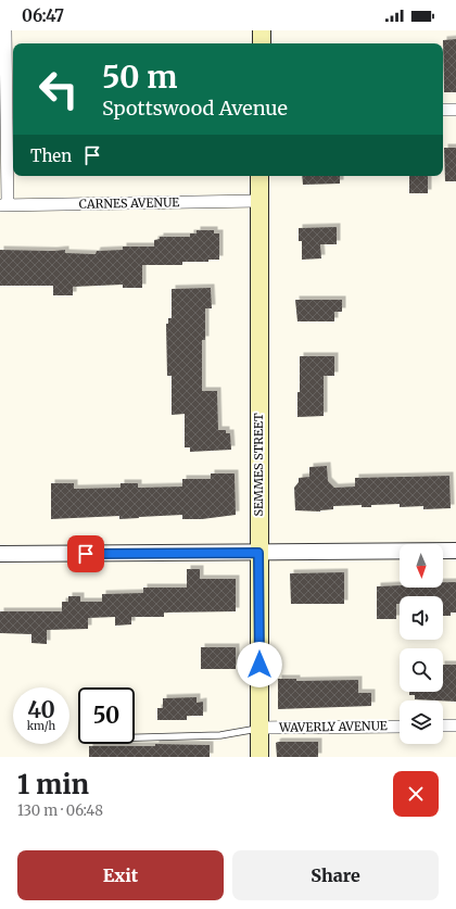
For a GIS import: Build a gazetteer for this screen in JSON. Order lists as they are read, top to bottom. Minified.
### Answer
{"streets":{"main road":["SEMMES STREET"],"street":["CARNES AVENUE","WAVERLY AVENUE"]},"crossings":[["CARNES AVENUE","SEMMES STREET"],["SEMMES STREET","WAVERLY AVENUE"]],"north":"bottom","page":{"status":"06:47","turn":["50 m","Spottswood Avenue"],"then":"Then","speed":"40 km/h","limit":"50","heading":["1 min","130 m · 06:48"],"buttons":["Exit","Share"]}}
